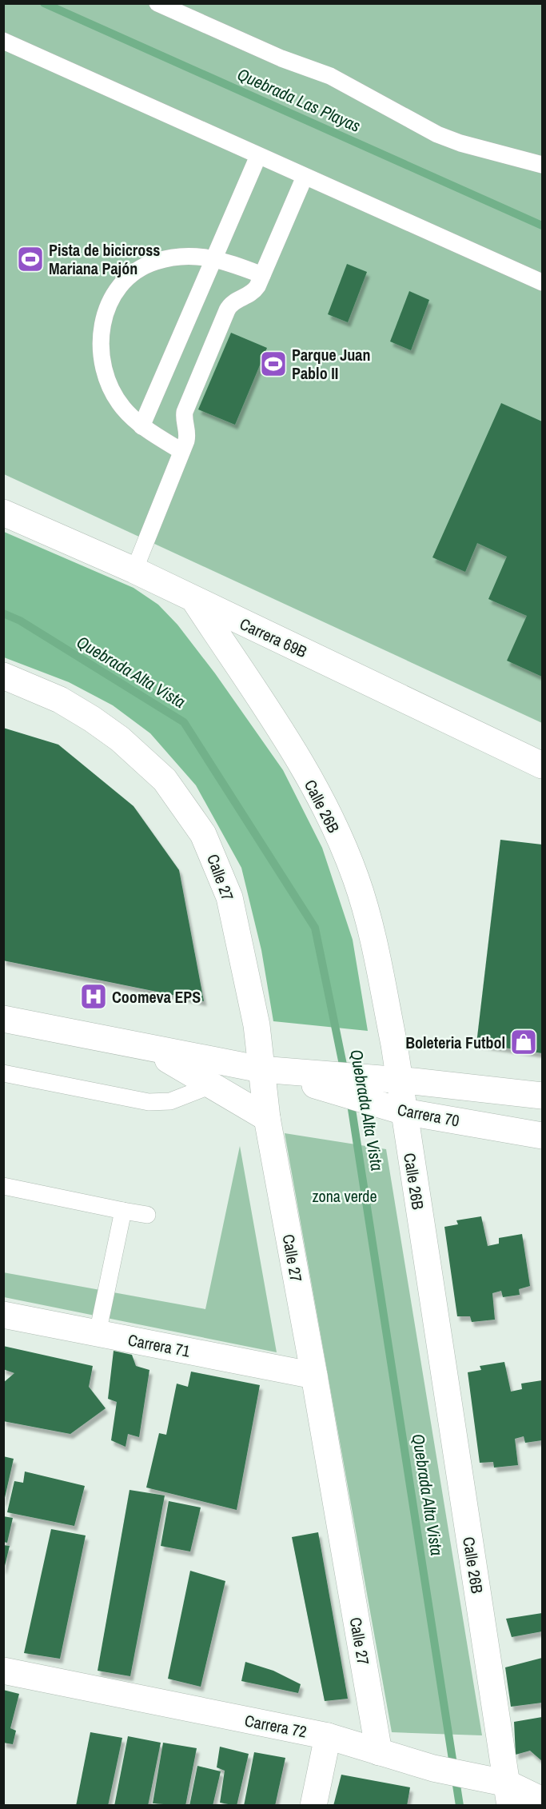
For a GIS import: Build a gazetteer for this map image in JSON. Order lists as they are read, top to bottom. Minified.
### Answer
{"streets":{"street":["Carrera 69B","Calle 26B","Calle 27","Carrera 70","Carrera 71","Carrera 72"]},"crossings":[["Carrera 69B","Calle 26B"],["Calle 26B","Carrera 70"],["Calle 26B","Carrera 72"],["Calle 27","Carrera 70"],["Calle 27","Carrera 71"],["Calle 27","Carrera 72"]],"water":["Quebrada Las Playas","Quebrada Alta Vista"],"parks":["zona verde"],"places":{"sports":["Pista de bicicross Mariana Pajón","Parque Juan Pablo II"],"hospital":["Coomeva EPS"],"shop":["Boleteria Futbol"]}}
